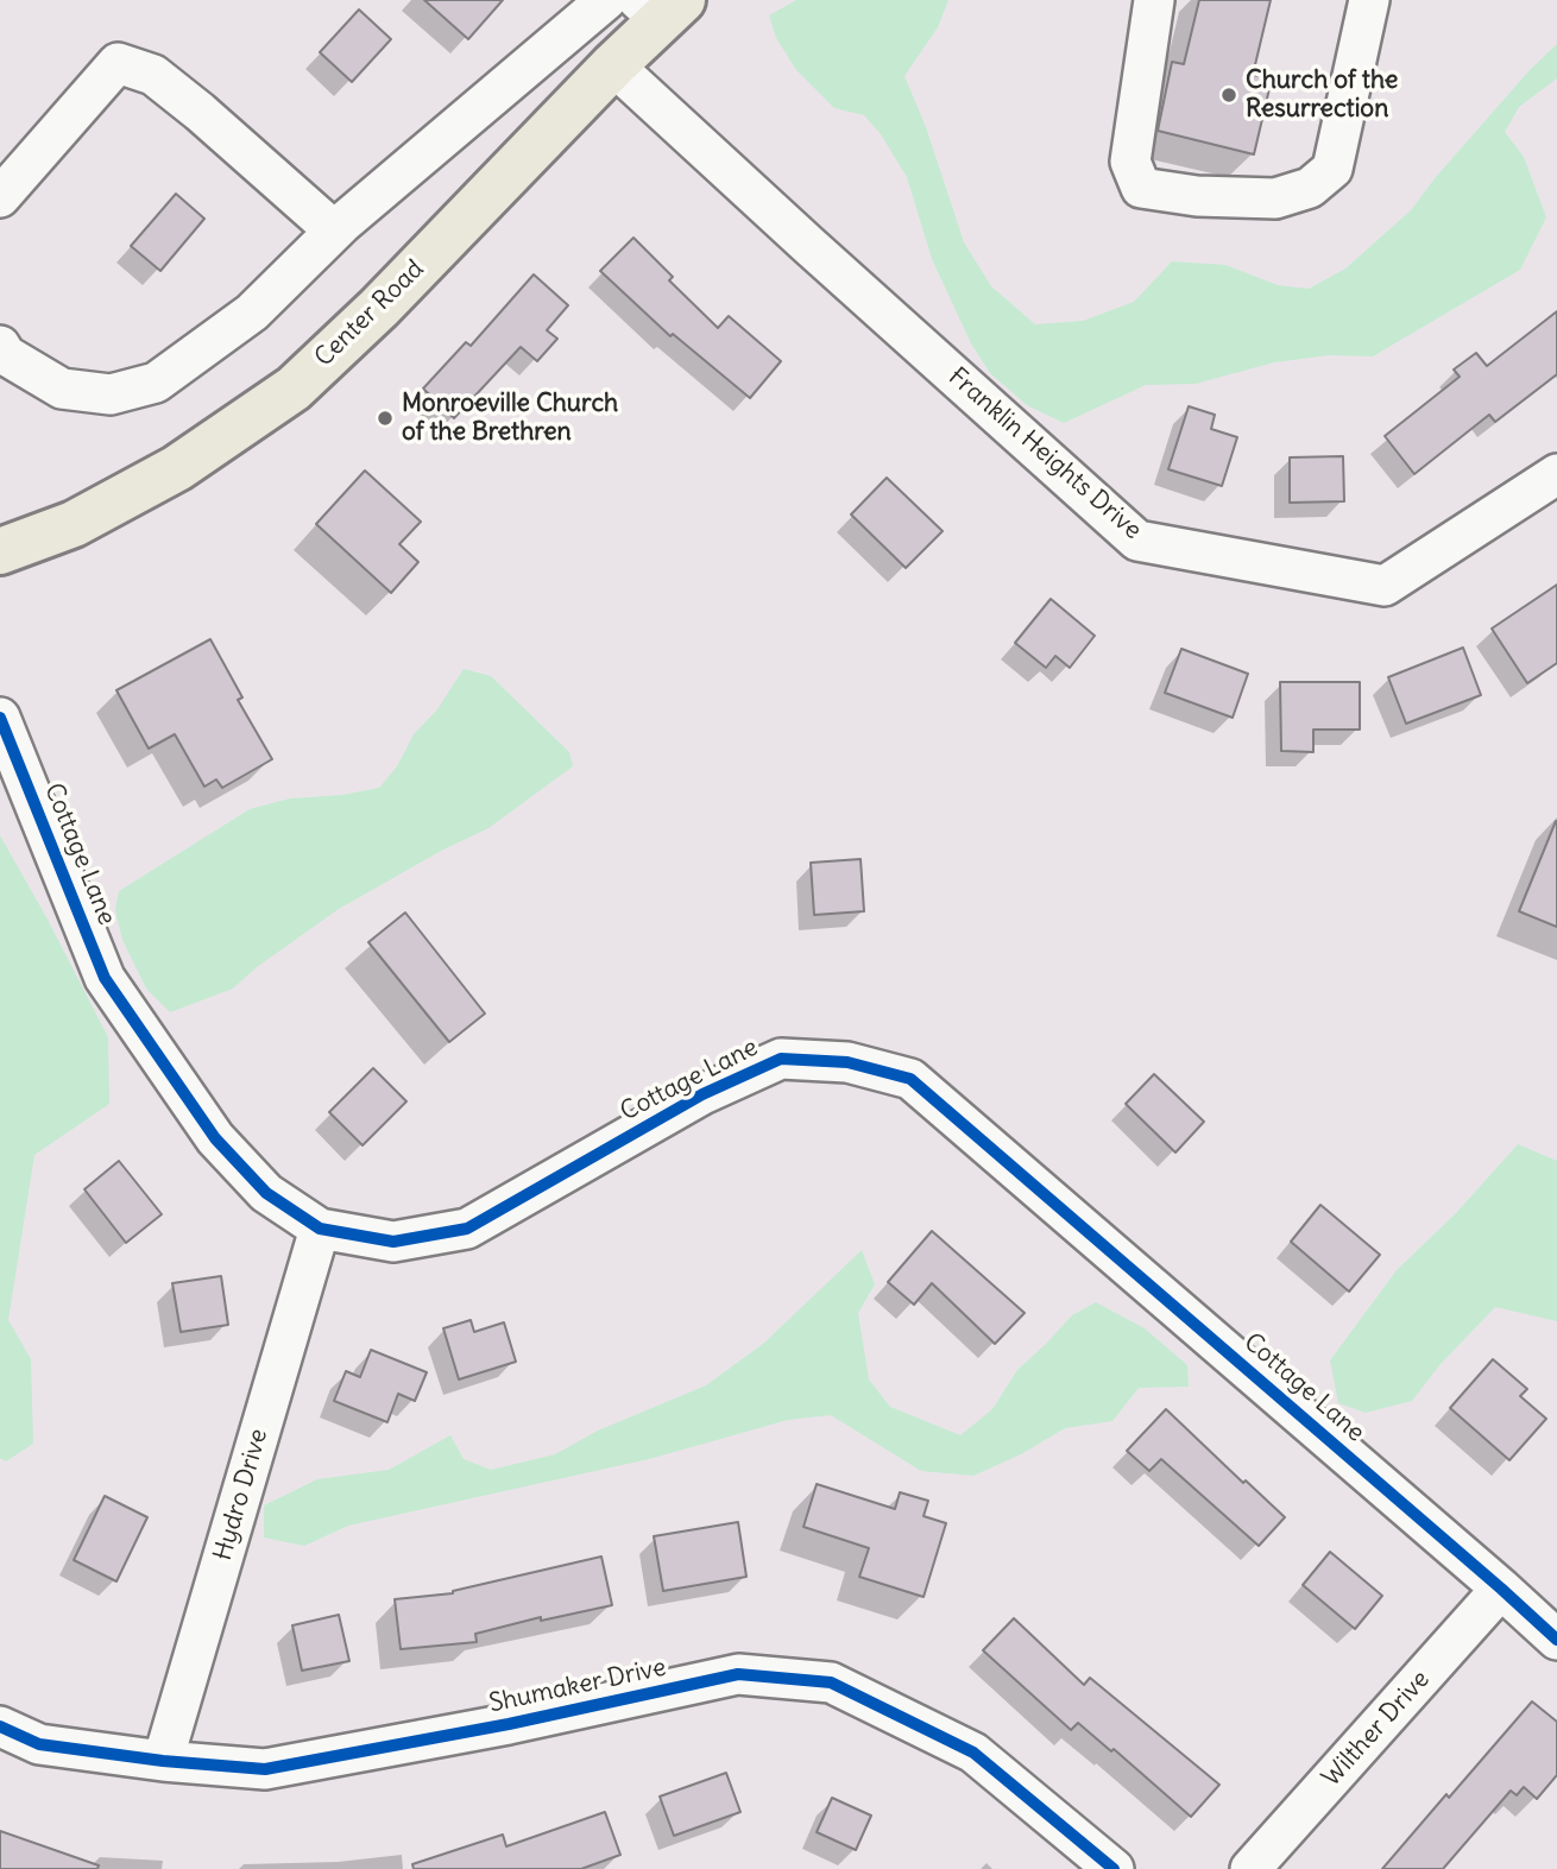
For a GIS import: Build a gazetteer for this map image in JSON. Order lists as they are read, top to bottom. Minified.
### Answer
{"streets":{"main road":["Center Road"],"street":["Franklin Heights Drive","Cottage Lane","Hydro Drive","Shumaker Drive","Wilther Drive"]},"crossings":[["Center Road","Franklin Heights Drive"],["Cottage Lane","Hydro Drive"],["Cottage Lane","Wilther Drive"],["Hydro Drive","Shumaker Drive"]],"places":["Church of the Resurrection","Monroeville Church of the Brethren"]}
